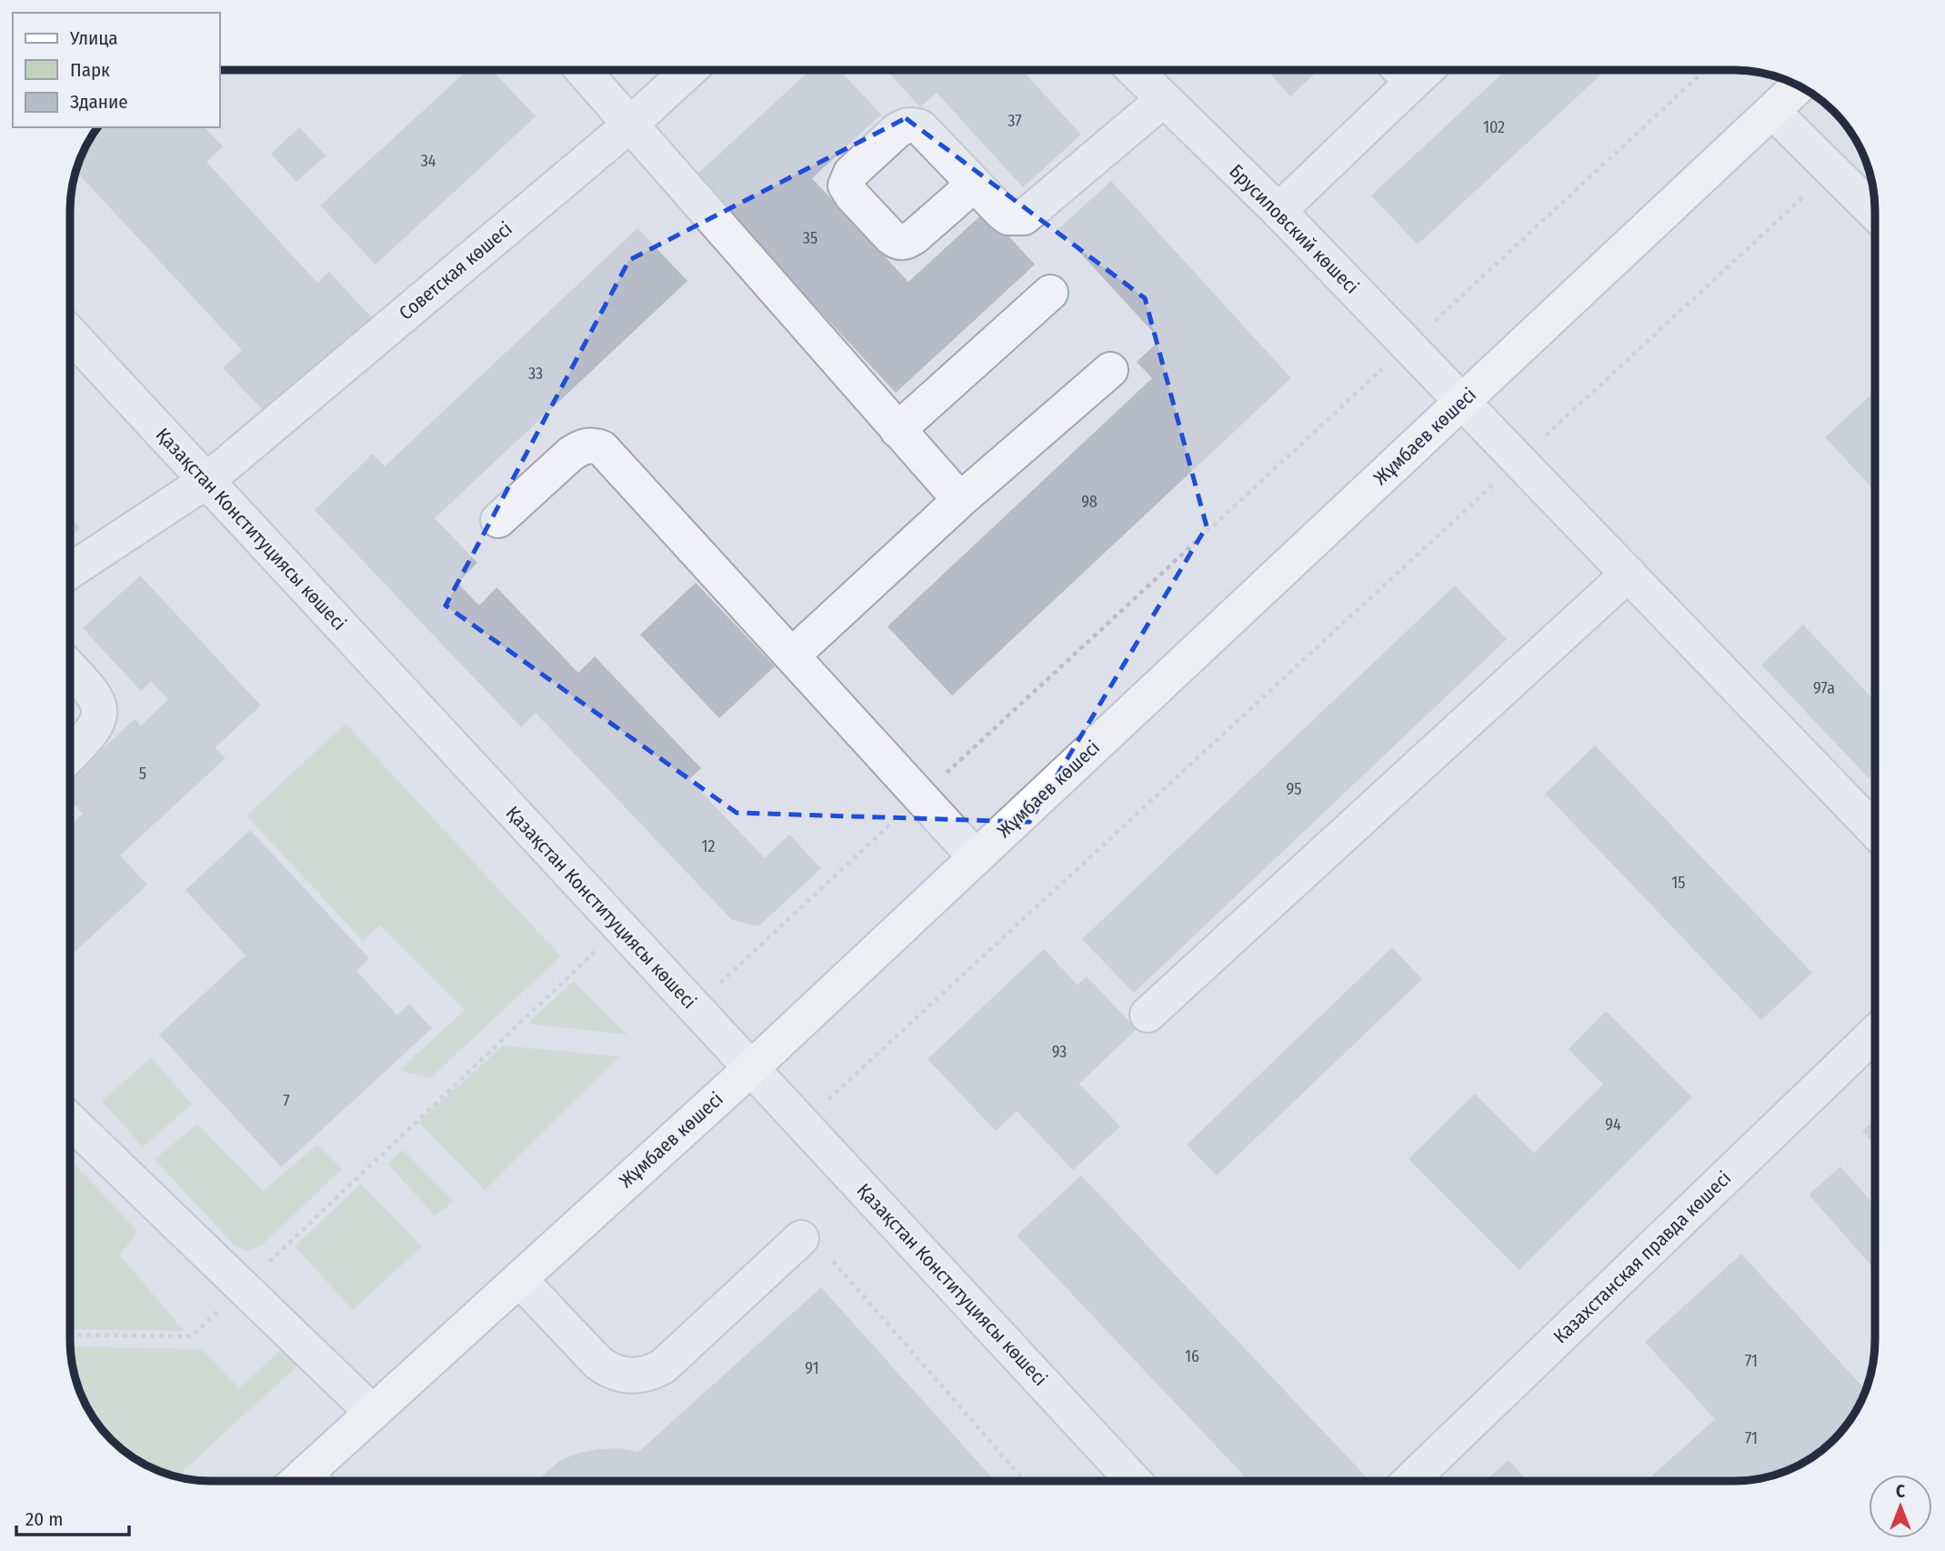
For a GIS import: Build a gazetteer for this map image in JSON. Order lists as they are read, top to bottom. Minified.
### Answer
{"streets":{"main road":["Жұмбаев көшесі"],"street":["Брусиловский көшесі","Советская көшесі","Қазақстан Конституциясы көшесі","Казахстанская правда көшесі"]},"crossings":[["Брусиловский көшесі","Жұмбаев көшесі"],["Советская көшесі","Қазақстан Конституциясы көшесі"],["Жұмбаев көшесі","Қазақстан Конституциясы көшесі"]],"house_numbers":["37","102","34","35","33","98","97а","5","95","12","15","93","7","94","16","71","91","71"],"legend":["Улица","Парк","Здание"],"scale_bar":"20 m","north":"top"}
